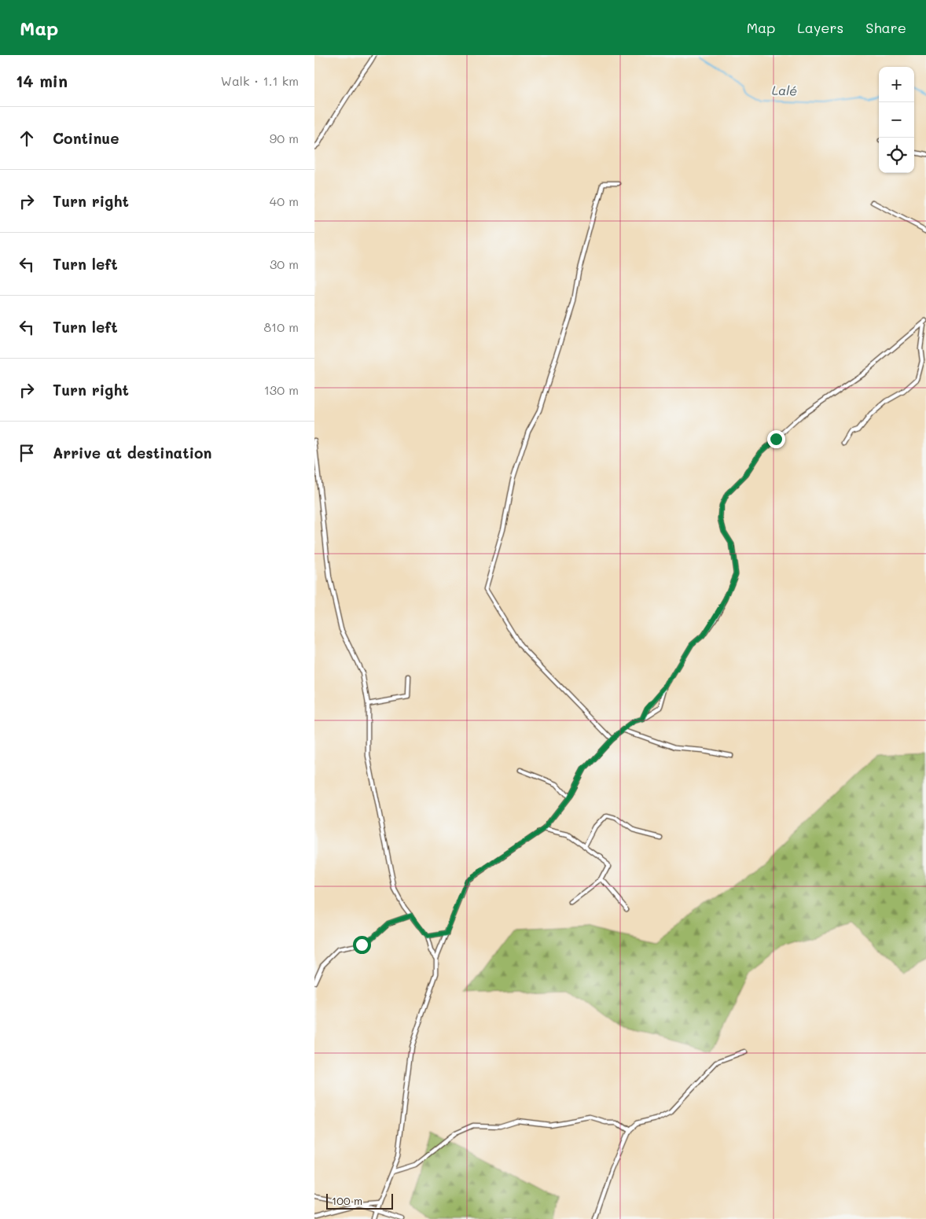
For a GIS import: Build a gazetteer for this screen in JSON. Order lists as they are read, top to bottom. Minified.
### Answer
{"water":["Lalé"],"scale_bar":"100 m","page":{"header":"Map","nav":["Map","Layers","Share"],"heading":["14 min","Walk · 1.1 km"],"map_buttons":["+","−"],"list":[["Continue","90 m"],["Turn right","40 m"],["Turn left","30 m"],["Turn left","810 m"],["Turn right","130 m"],"Arrive at destination"],"scale":"100 m"}}
